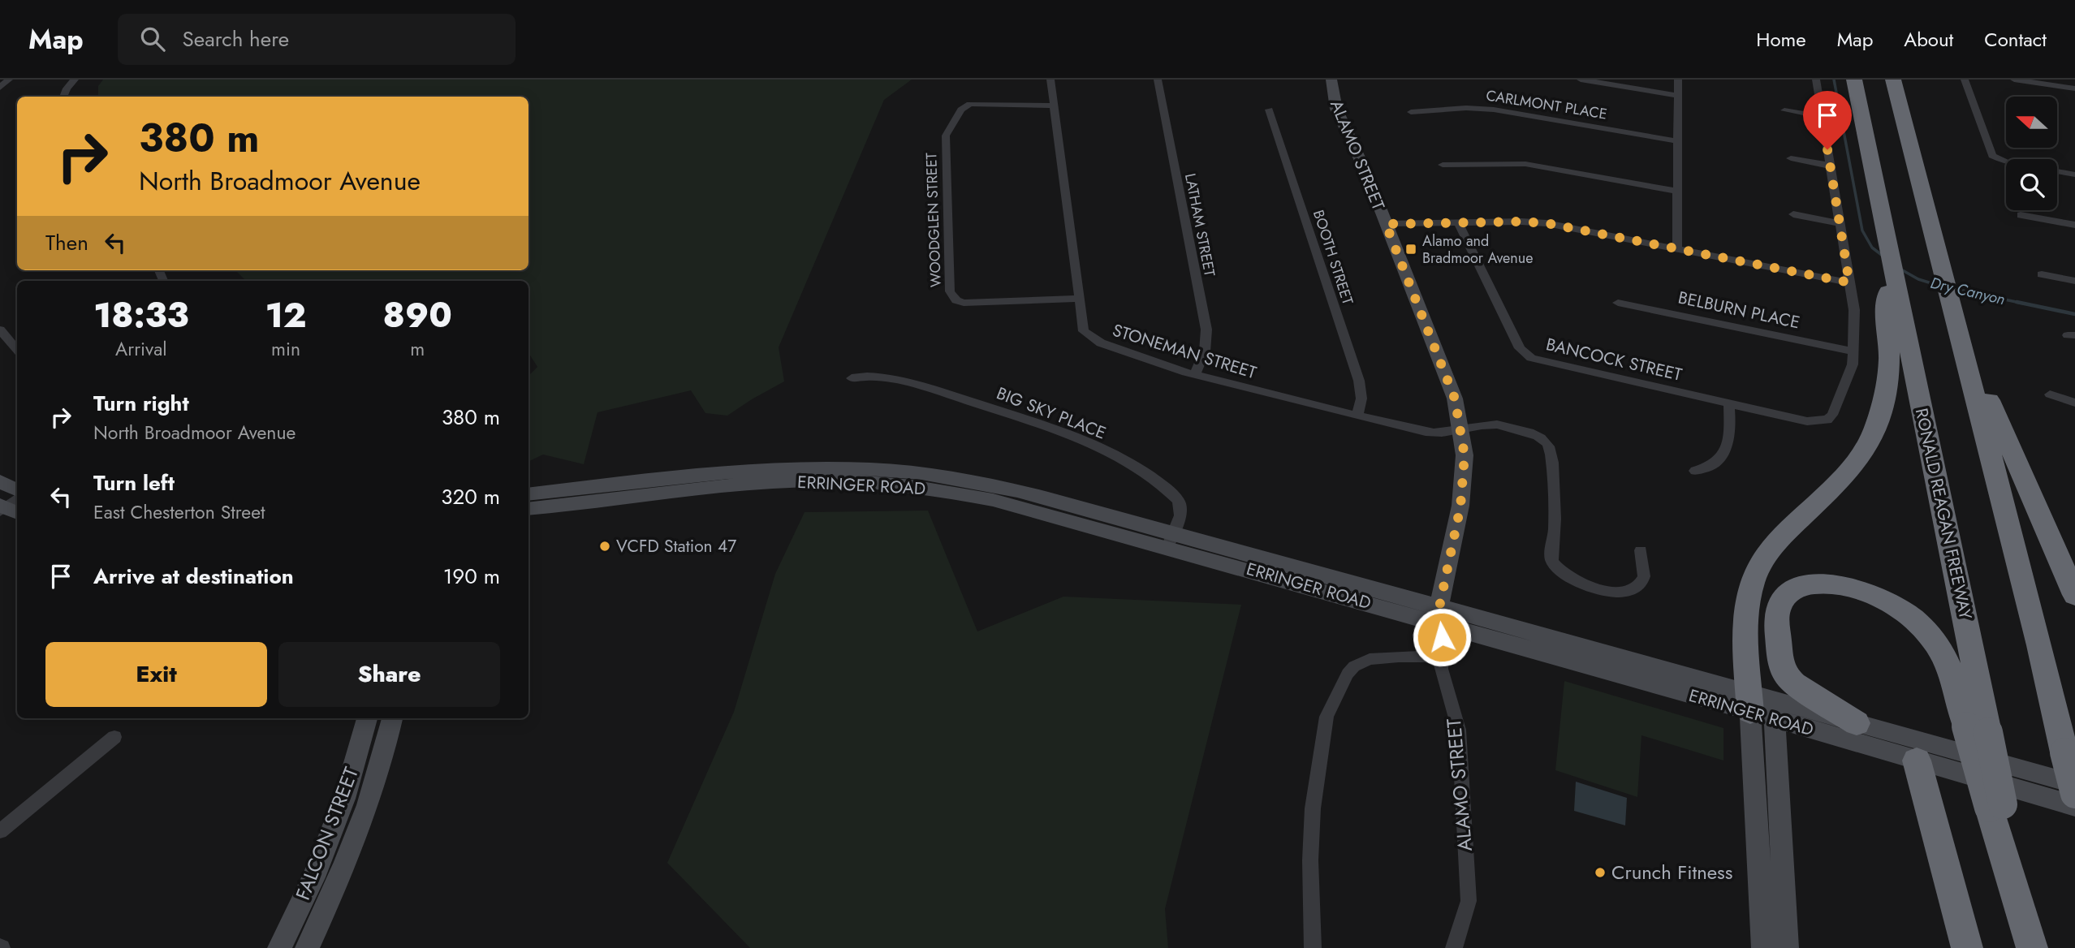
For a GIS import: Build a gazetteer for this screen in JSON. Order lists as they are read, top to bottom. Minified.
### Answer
{"streets":{"highway":["RONALD REAGAN FREEWAY"],"main road":["ALAMO STREET","ERRINGER ROAD","FALCON STREET"],"street":["CARLMONT PLACE","WOODGLEN STREET","LATHAM STREET","BOOTH STREET","BELBURN PLACE","STONEMAN STREET","BANCOCK STREET","BIG SKY PLACE"]},"crossings":[["ALAMO STREET","STONEMAN STREET"],["ALAMO STREET","ERRINGER ROAD"],["WOODGLEN STREET","STONEMAN STREET"],["LATHAM STREET","STONEMAN STREET"],["BOOTH STREET","STONEMAN STREET"],["BELBURN PLACE","BANCOCK STREET"],["BIG SKY PLACE","ERRINGER ROAD"]],"water":["Dry Canyon"],"places":{"transit":["Alamo and Bradmoor Avenue"],"other":["VCFD Station 47","Crunch Fitness"]},"north":"left","page":{"header":"Map","search":"Search here","nav":["Home","Map","About","Contact"],"turn":["380 m","North Broadmoor Avenue"],"then":"Then","eta":["18:33","Arrival","12","min","890","m"],"list":[{"name":"Turn right","note":"North Broadmoor Avenue","value":"380 m"},{"name":"Turn left","note":"East Chesterton Street","value":"320 m"},{"name":"Arrive at destination","value":"190 m"}],"buttons":["Exit","Share"]}}
